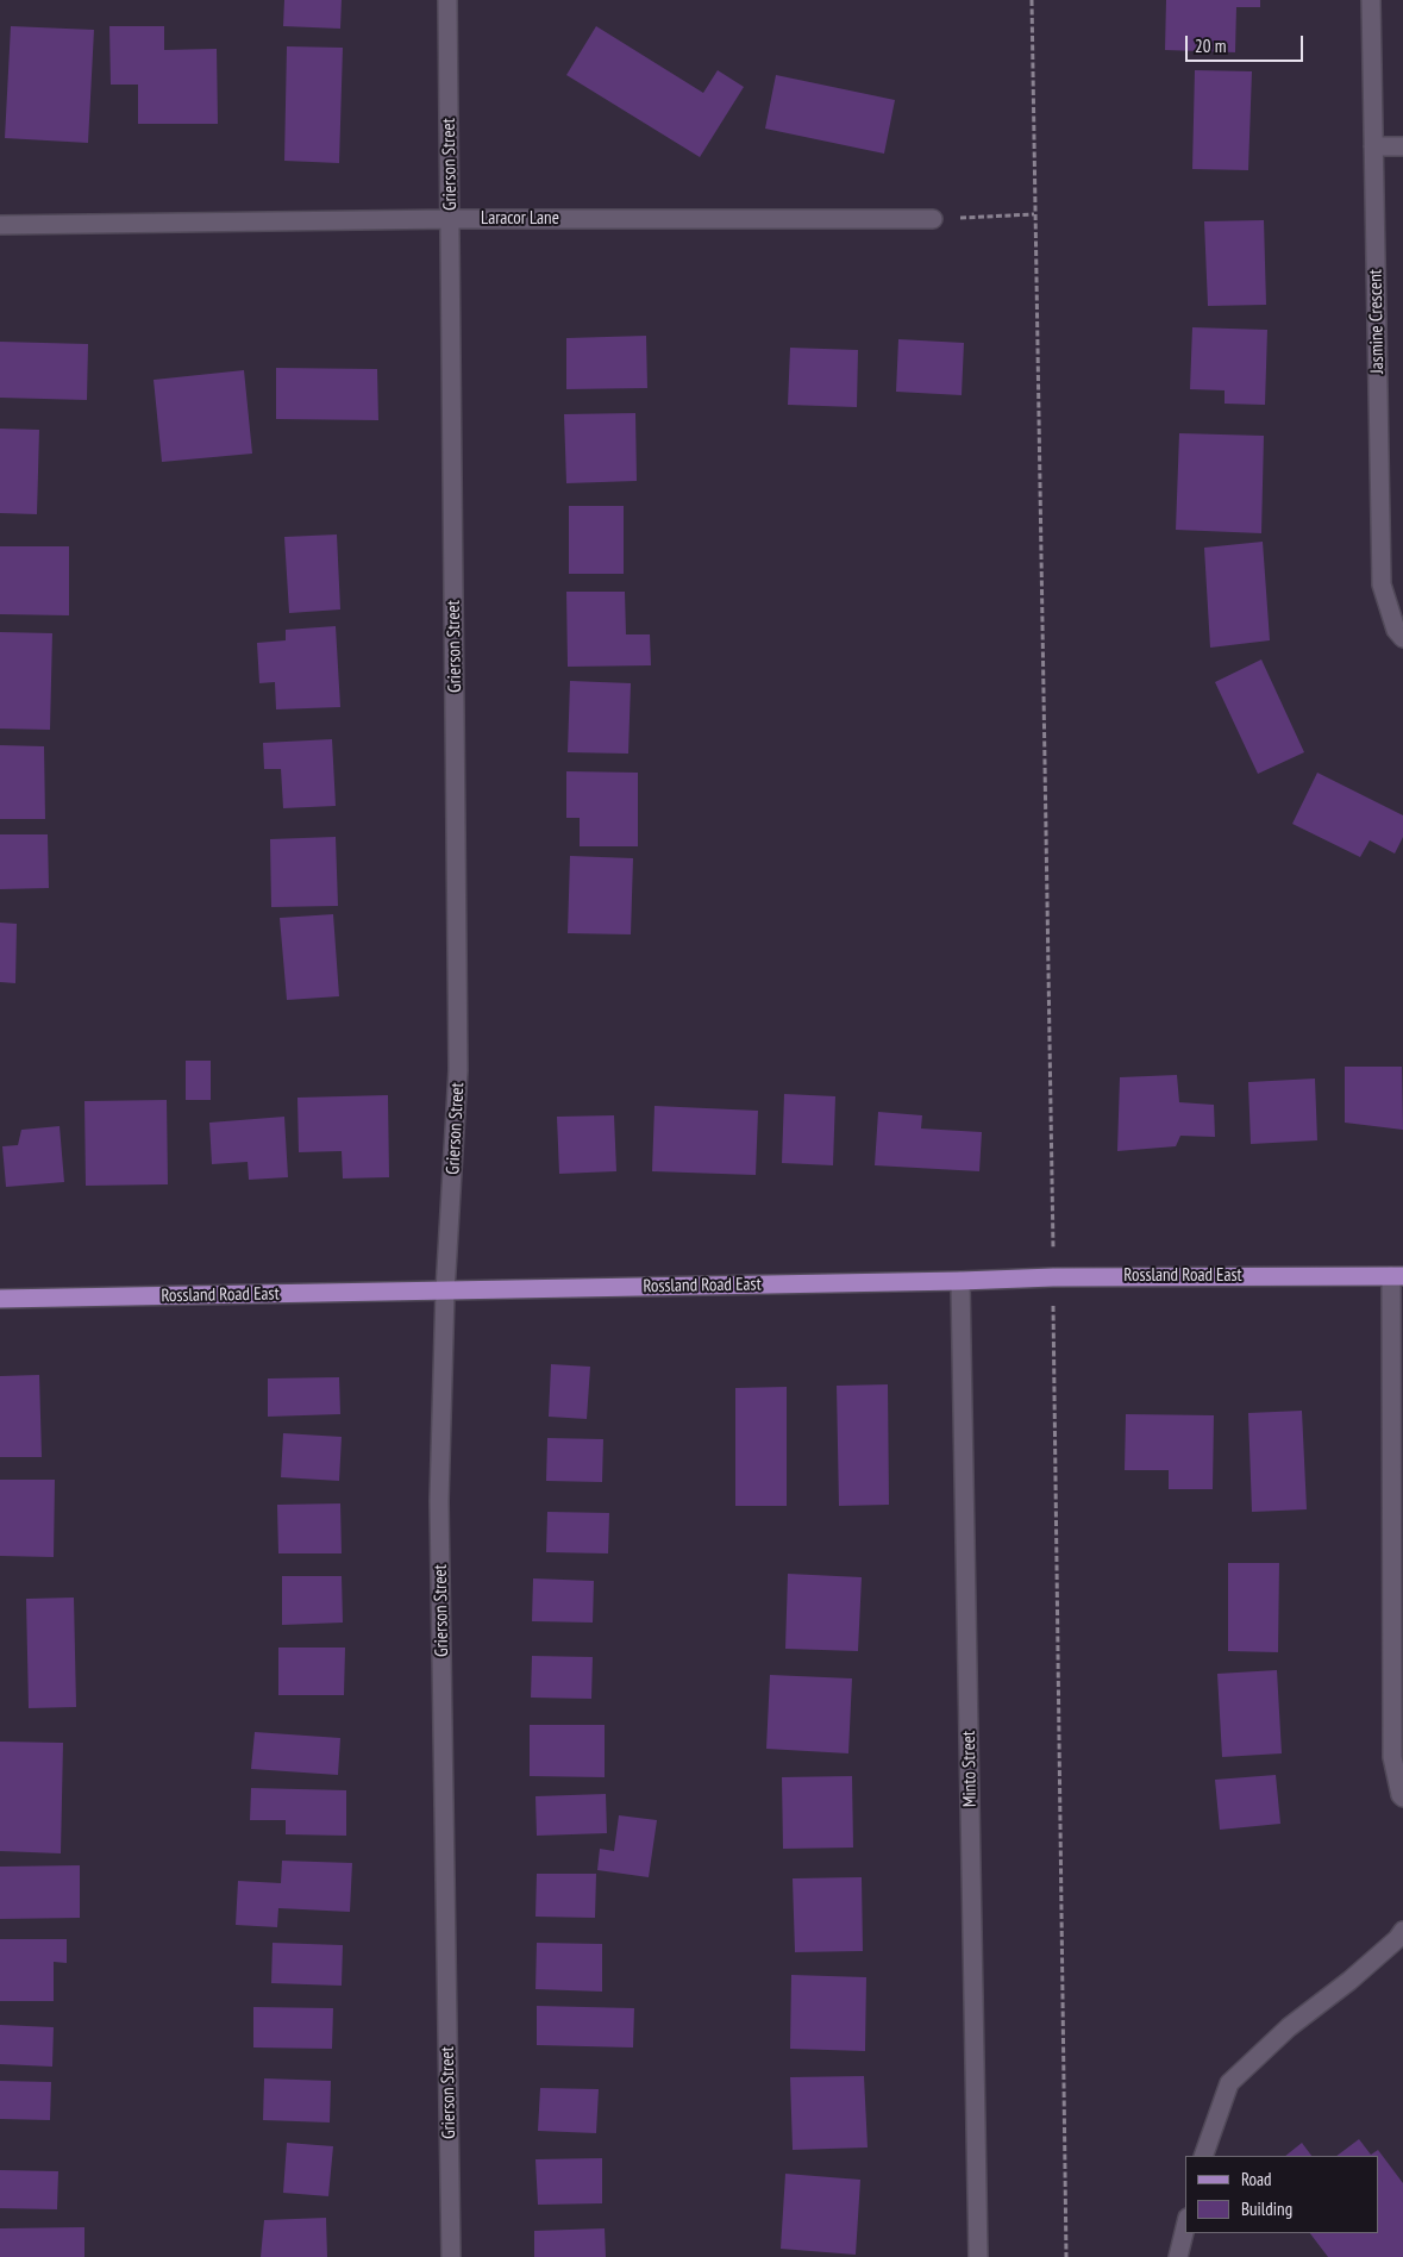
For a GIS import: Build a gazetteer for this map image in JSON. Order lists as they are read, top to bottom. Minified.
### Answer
{"streets":{"main road":["Rossland Road East"],"street":["Grierson Street","Laracor Lane","Jasmine Crescent","Minto Street"]},"crossings":[["Grierson Street","Laracor Lane"],["Grierson Street","Rossland Road East"],["Rossland Road East","Minto Street"]],"legend":["Road","Building"],"scale_bar":"20 m"}
